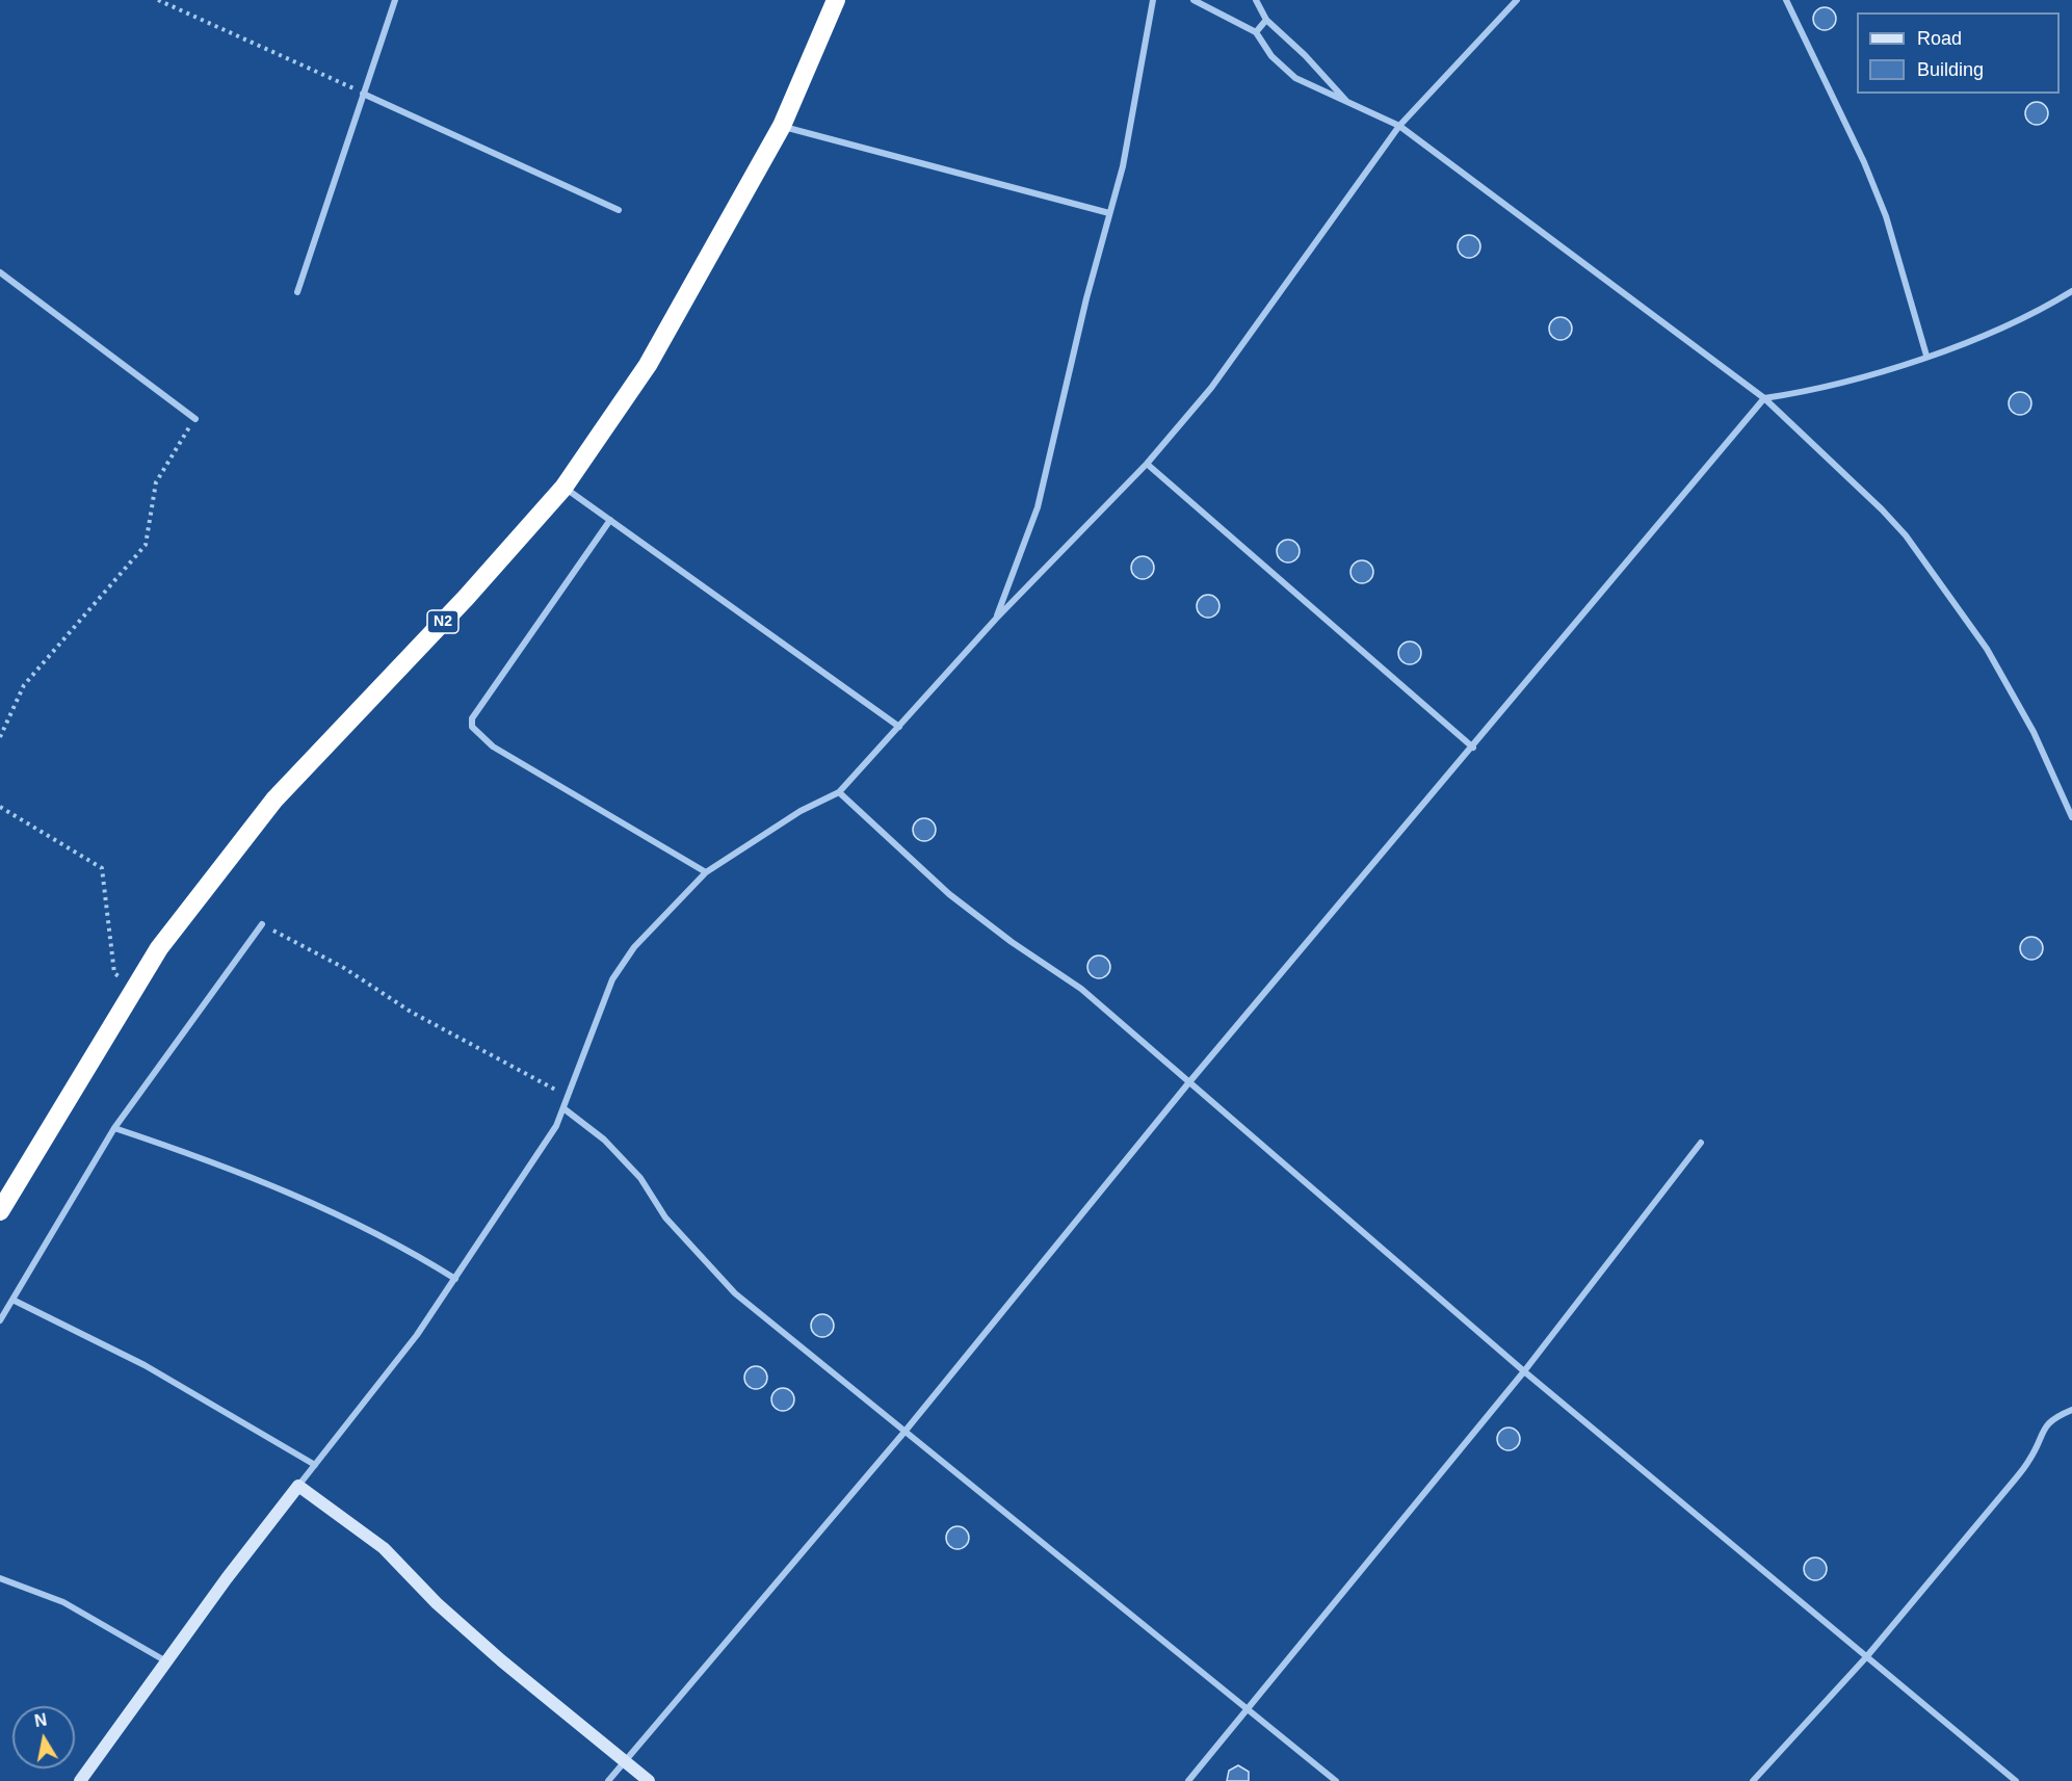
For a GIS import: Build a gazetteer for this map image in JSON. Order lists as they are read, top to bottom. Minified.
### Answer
{"streets":{"highway":["N2"]},"legend":["Road","Building"],"north":"top"}
